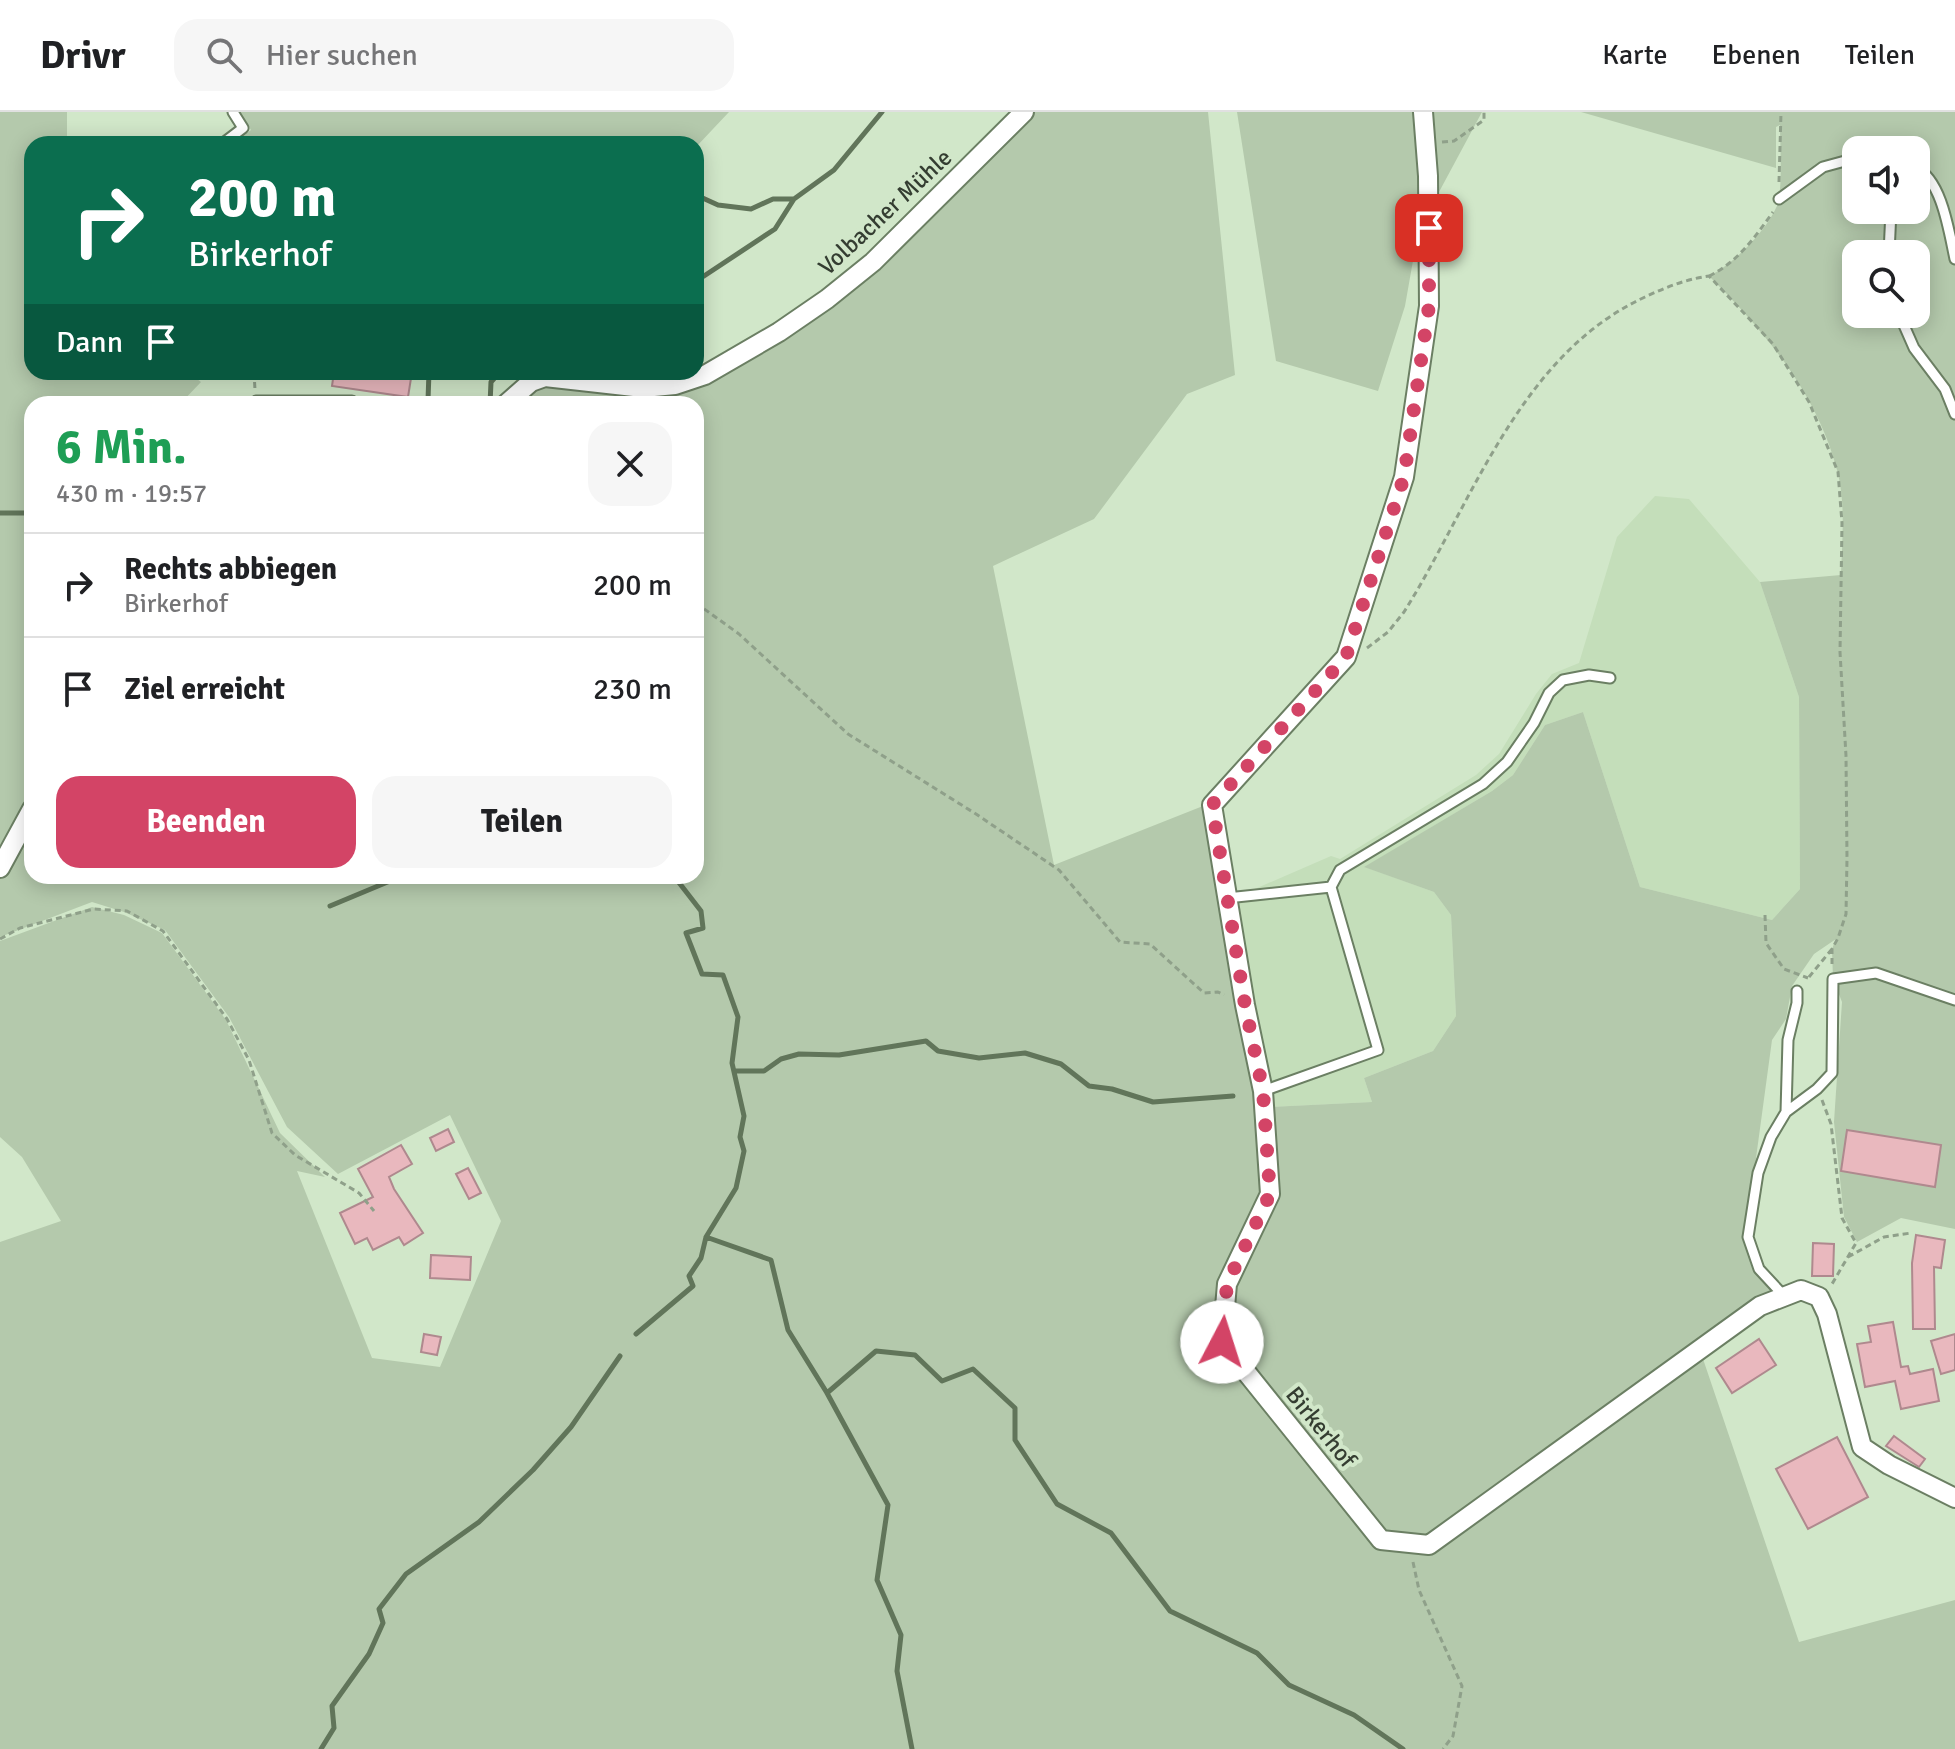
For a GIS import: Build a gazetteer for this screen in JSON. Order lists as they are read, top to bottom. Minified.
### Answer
{"streets":{"street":["Volbacher Mühle","Birkerhof"]},"page":{"header":"Drivr","search":"Hier suchen","nav":["Karte","Ebenen","Teilen"],"turn":["200 m","Birkerhof"],"then":"Dann","heading":["6 Min.","430 m · 19:57"],"list":[{"name":"Rechts abbiegen","note":"Birkerhof","value":"200 m"},{"name":"Ziel erreicht","value":"230 m"}],"buttons":["Beenden","Teilen"]}}
